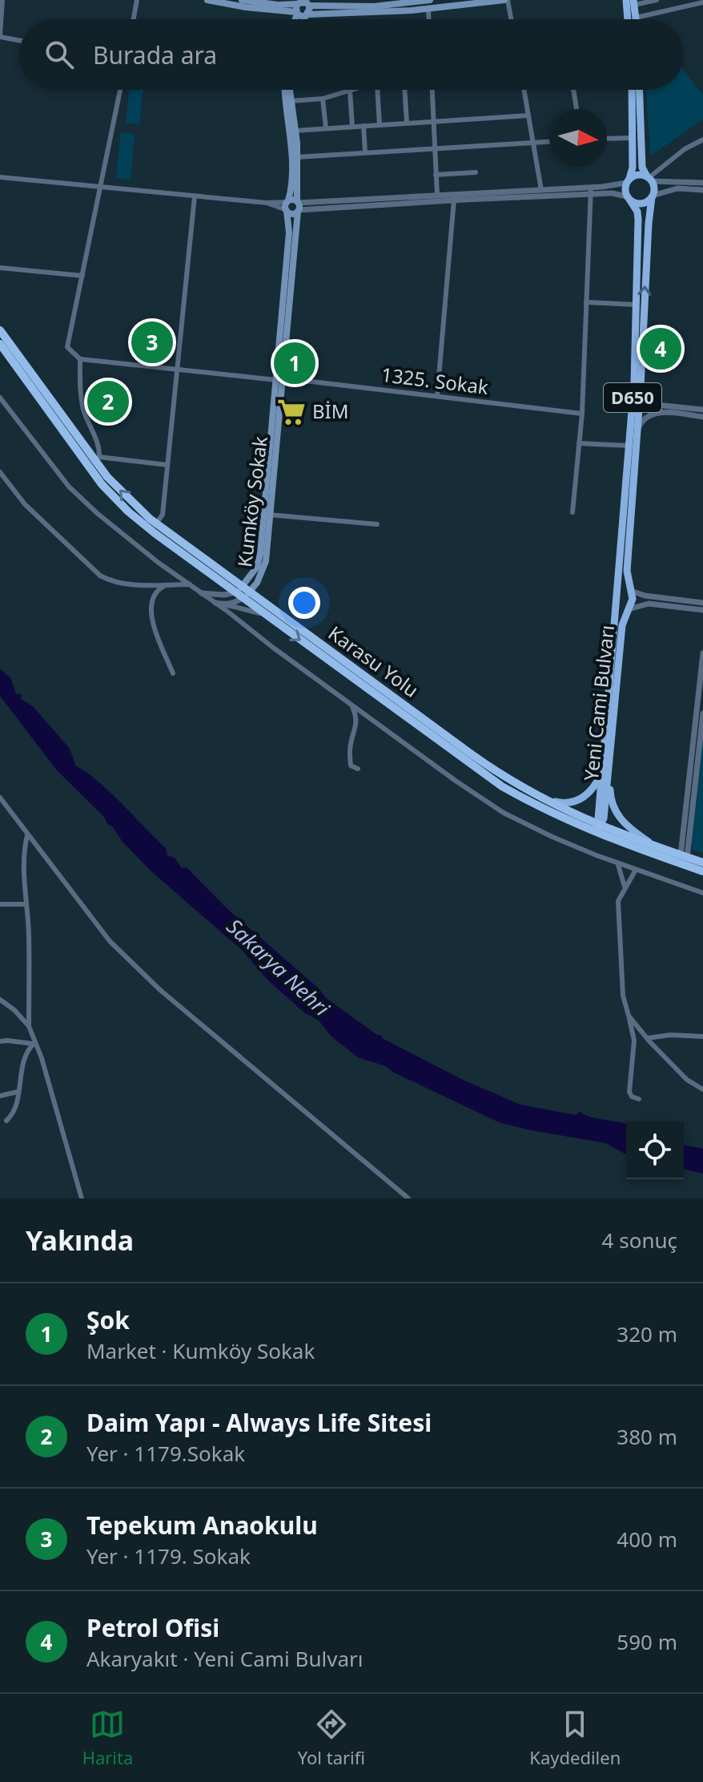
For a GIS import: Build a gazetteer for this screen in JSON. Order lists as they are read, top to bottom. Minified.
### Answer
{"streets":{"highway":["Karasu Yolu"],"main road":["D650","Kumköy Sokak","Yeni Cami Bulvarı"],"street":["1325. Sokak"]},"crossings":[["1325. Sokak","Kumköy Sokak"],["Kumköy Sokak","Karasu Yolu"],["Karasu Yolu","Yeni Cami Bulvarı"]],"water":["Sakarya Nehri"],"places":{"supermarket":["BİM"]},"north":"right","page":{"search":"Burada ara","pins":["3","4","1","2"],"heading":["Yakında","4 sonuç"],"list":[{"mark":"1","name":"Şok","note":"Market · Kumköy Sokak","value":"320 m"},{"mark":"2","name":"Daim Yapı - Always Life Sitesi","note":"Yer · 1179.Sokak","value":"380 m"},{"mark":"3","name":"Tepekum Anaokulu","note":"Yer · 1179. Sokak","value":"400 m"},{"mark":"4","name":"Petrol Ofisi","note":"Akaryakıt · Yeni Cami Bulvarı","value":"590 m"}],"nav":["Harita","Yol tarifi","Kaydedilen"]}}
